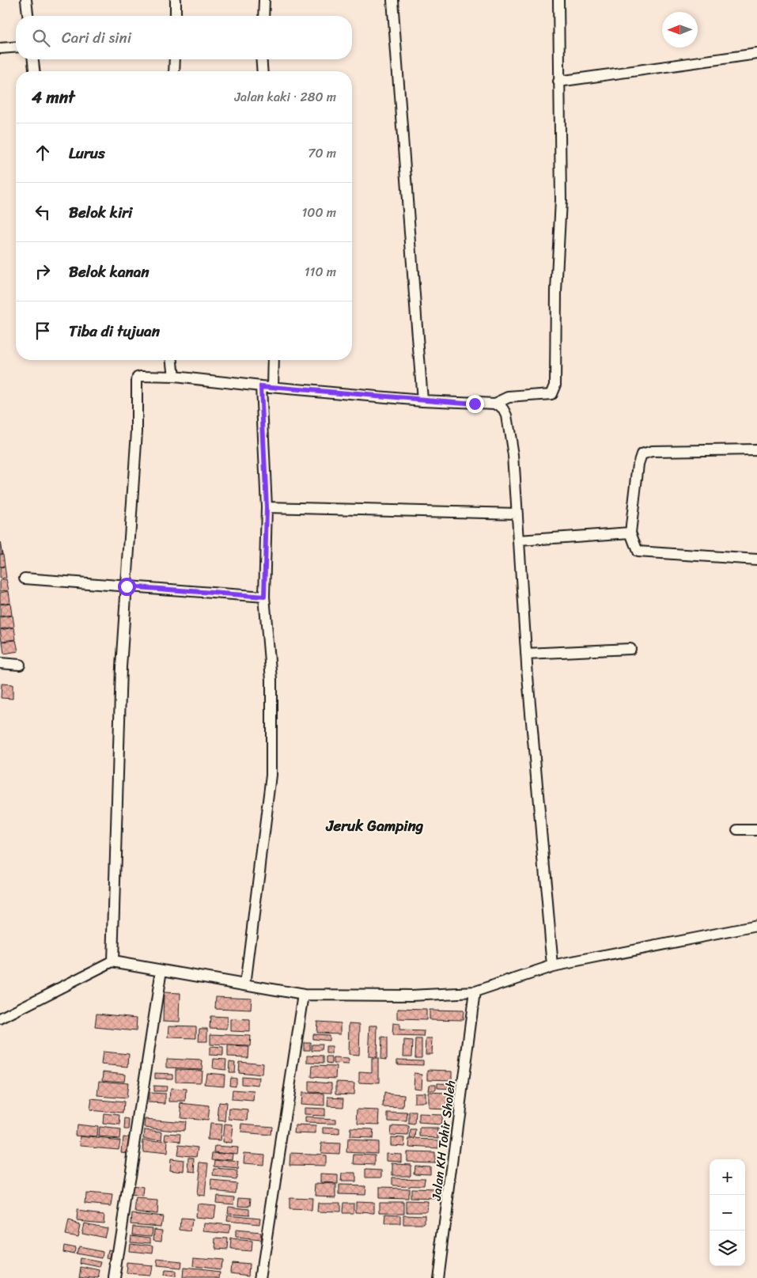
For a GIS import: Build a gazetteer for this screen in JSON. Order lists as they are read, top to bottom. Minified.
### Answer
{"streets":{"street":["Jalan KH Tohir Sholeh"]},"districts":["Jeruk Gamping"],"north":"left","page":{"search":"Cari di sini","heading":["4 mnt","Jalan kaki · 280 m"],"list":[["Lurus","70 m"],["Belok kiri","100 m"],["Belok kanan","110 m"],"Tiba di tujuan"],"map_buttons":["+","−"]}}
